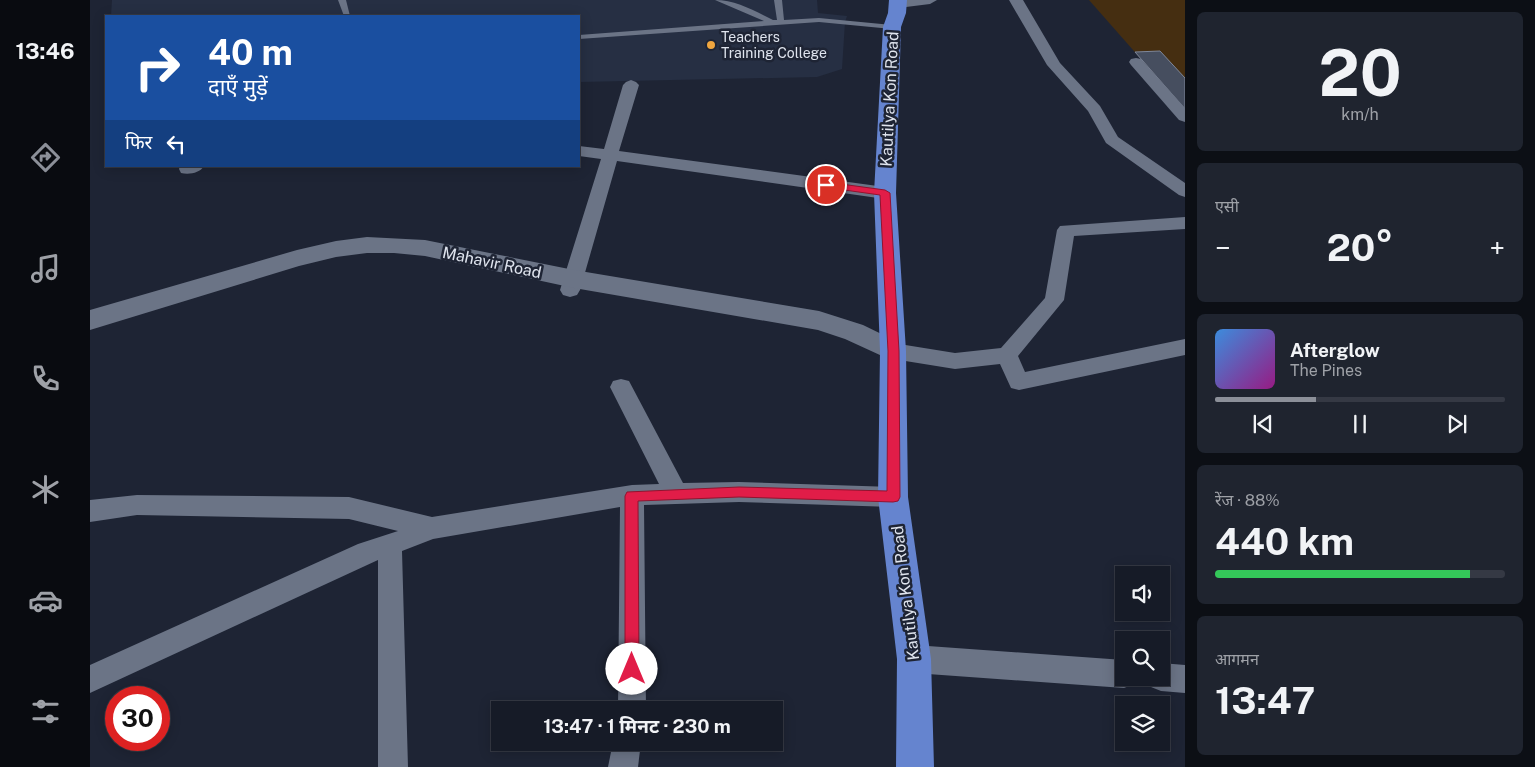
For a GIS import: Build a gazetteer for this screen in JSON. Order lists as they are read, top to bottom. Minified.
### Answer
{"streets":{"highway":["Kautilya Kon Road"],"street":["Mahavir Road"]},"places":["Teachers Training College"],"page":{"tabs":"13:46","tile":[["20","km/h"],"एसी",["रेंज · 88%","440 km"],["आगमन","13:47"]],"turn":["40 m","दाएँ मुड़ें"],"then":"फिर","heat":["−","20°","+"],"song":["Afterglow","The Pines"],"limit":"30","trip":"13:47 · 1 मिनट · 230 m"}}
